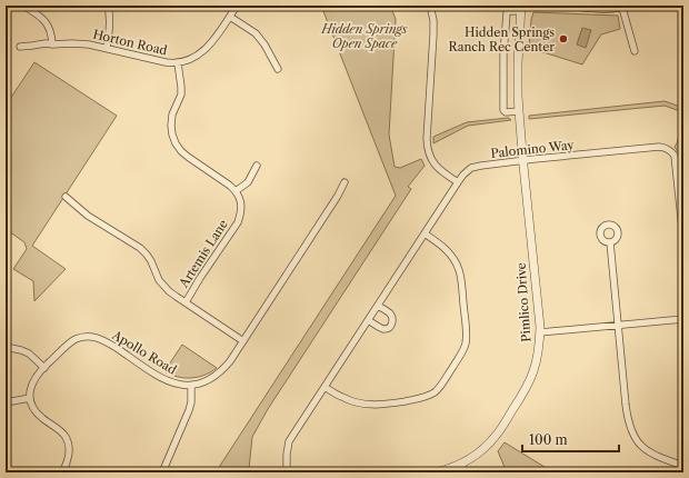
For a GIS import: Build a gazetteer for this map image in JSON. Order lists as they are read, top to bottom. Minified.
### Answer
{"streets":{"street":["Horton Road","Palomino Way","Artemis Lane","Pimlico Drive","Apollo Road"]},"crossings":[["Palomino Way","Pimlico Drive"]],"parks":["Hidden Springs Open Space"],"places":["Hidden Springs Ranch Rec Center"],"scale_bar":"100 m"}
